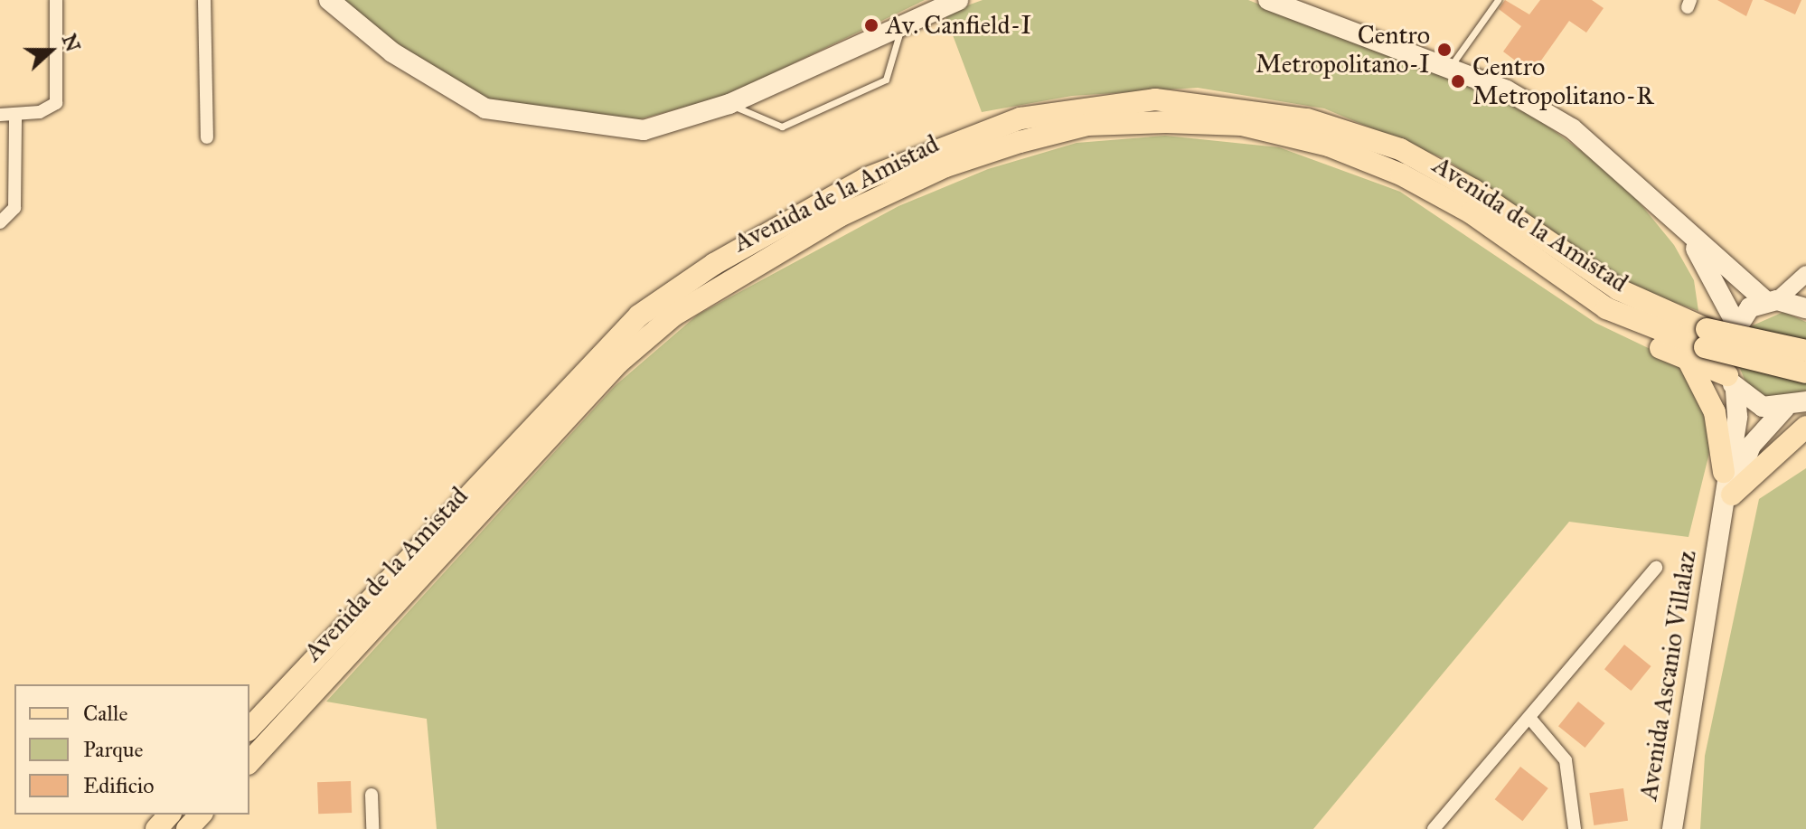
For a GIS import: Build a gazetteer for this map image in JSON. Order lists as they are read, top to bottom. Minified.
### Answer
{"streets":{"main road":["Avenida de la Amistad","Avenida Ascanio Villalaz"]},"places":["Av. Canfield-I","Centro Metropolitano-I","Centro Metropolitano-R"],"legend":["Calle","Parque","Edificio"],"north":"right"}
